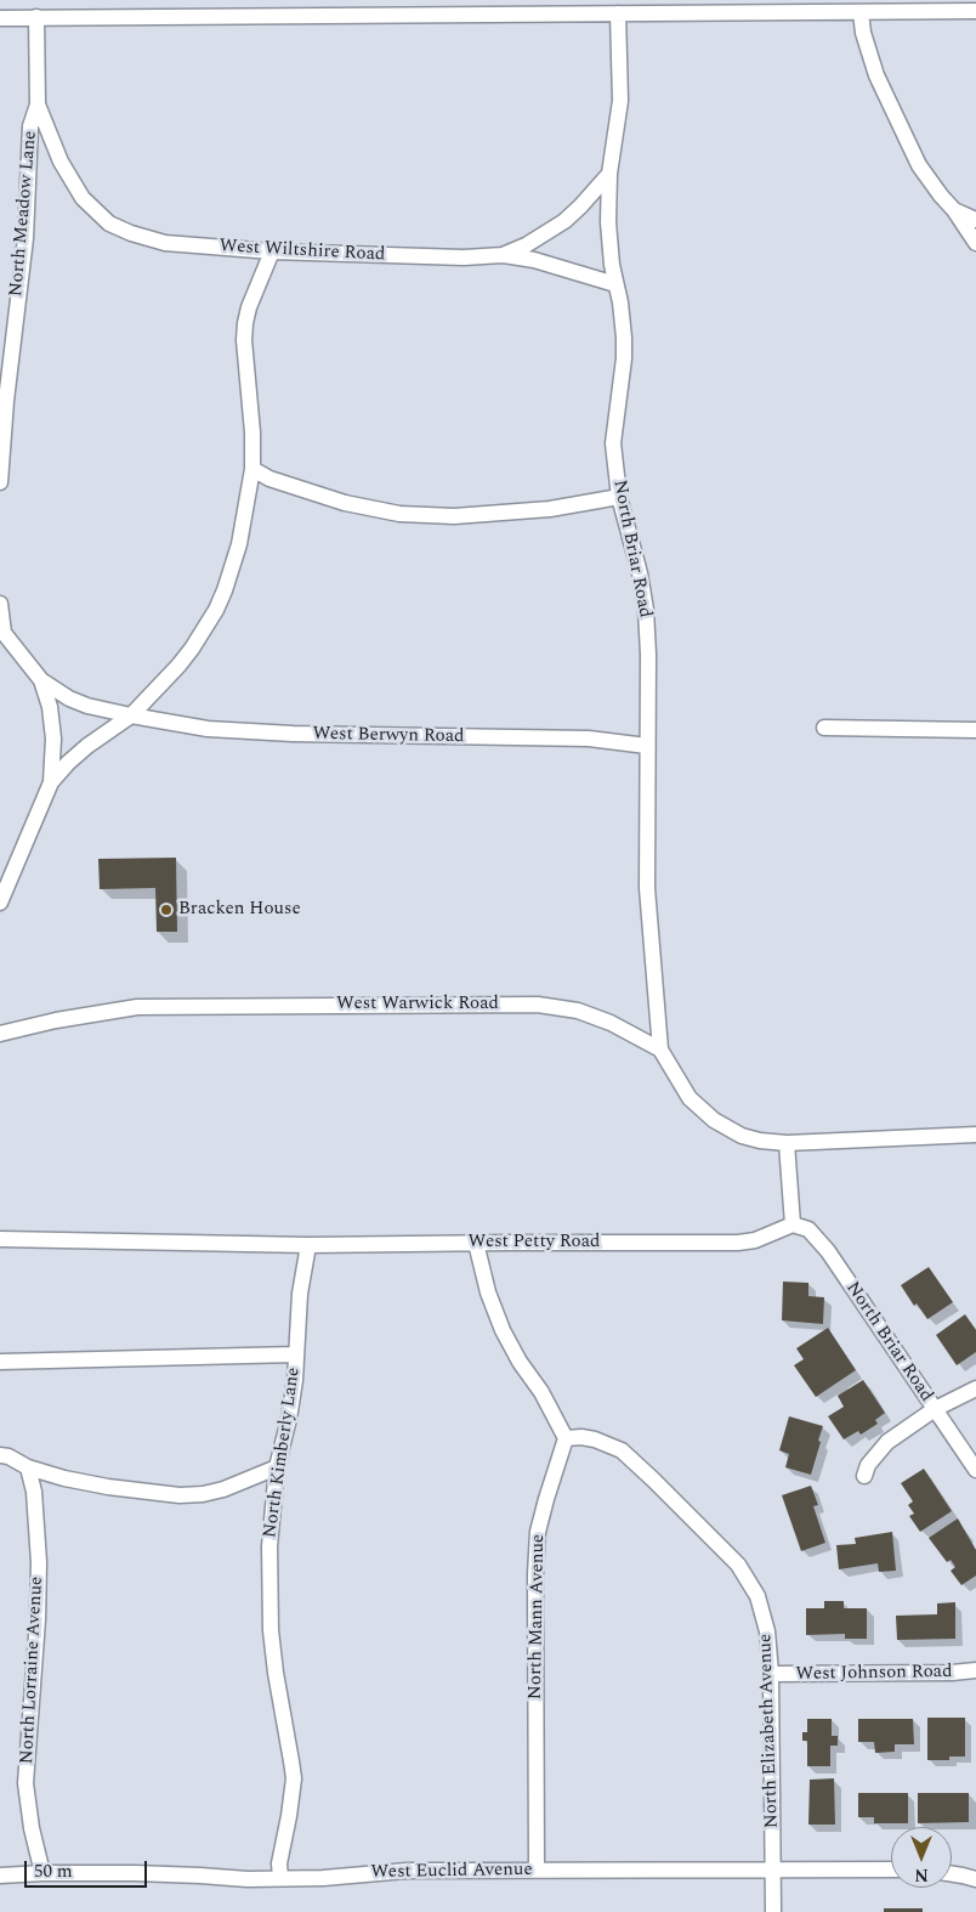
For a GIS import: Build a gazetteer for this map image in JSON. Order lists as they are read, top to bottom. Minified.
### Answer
{"streets":{"street":["North Meadow Lane","West Wiltshire Road","North Briar Road","West Berwyn Road","West Warwick Road","West Petty Road","North Kimberly Lane","North Mann Avenue","North Lorraine Avenue","West Johnson Road","North Elizabeth Avenue","West Euclid Avenue"]},"crossings":[["North Meadow Lane","West Wiltshire Road"],["West Wiltshire Road","North Briar Road"],["North Briar Road","West Berwyn Road"],["North Briar Road","West Warwick Road"],["North Briar Road","West Petty Road"],["West Petty Road","North Kimberly Lane"],["North Kimberly Lane","West Euclid Avenue"],["North Mann Avenue","North Elizabeth Avenue"],["North Mann Avenue","West Euclid Avenue"],["North Lorraine Avenue","West Euclid Avenue"],["West Johnson Road","North Elizabeth Avenue"],["North Elizabeth Avenue","West Euclid Avenue"]],"places":["Bracken House"],"scale_bar":"50 m","north":"bottom"}
